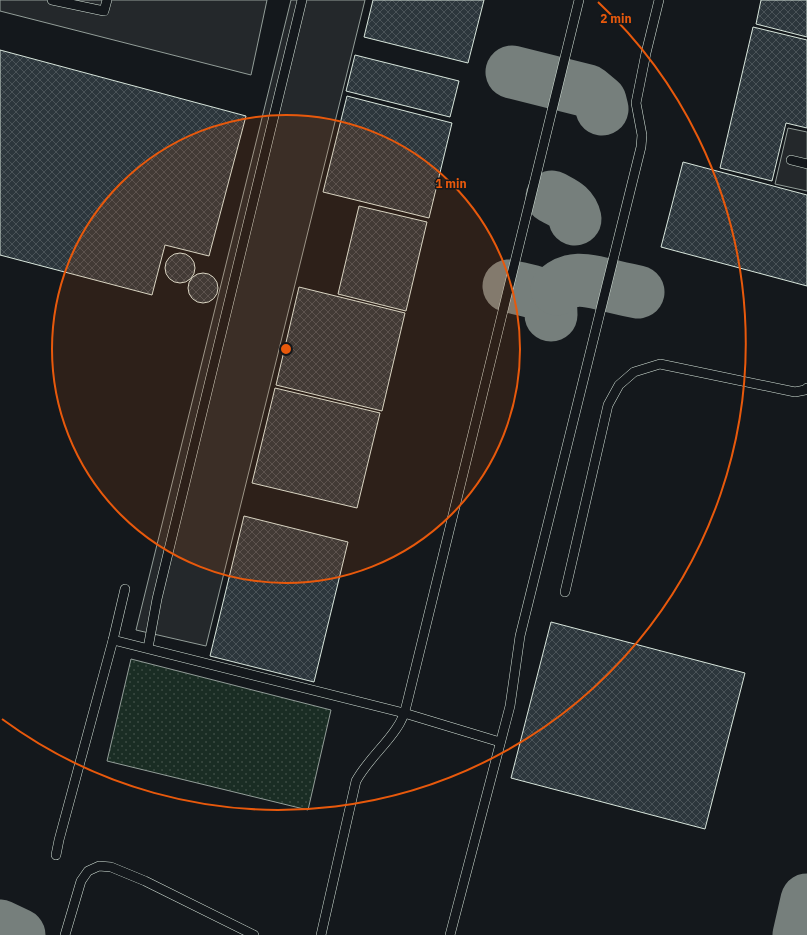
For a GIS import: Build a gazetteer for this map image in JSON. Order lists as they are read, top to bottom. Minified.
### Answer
{"rings":["2 min","1 min"]}
